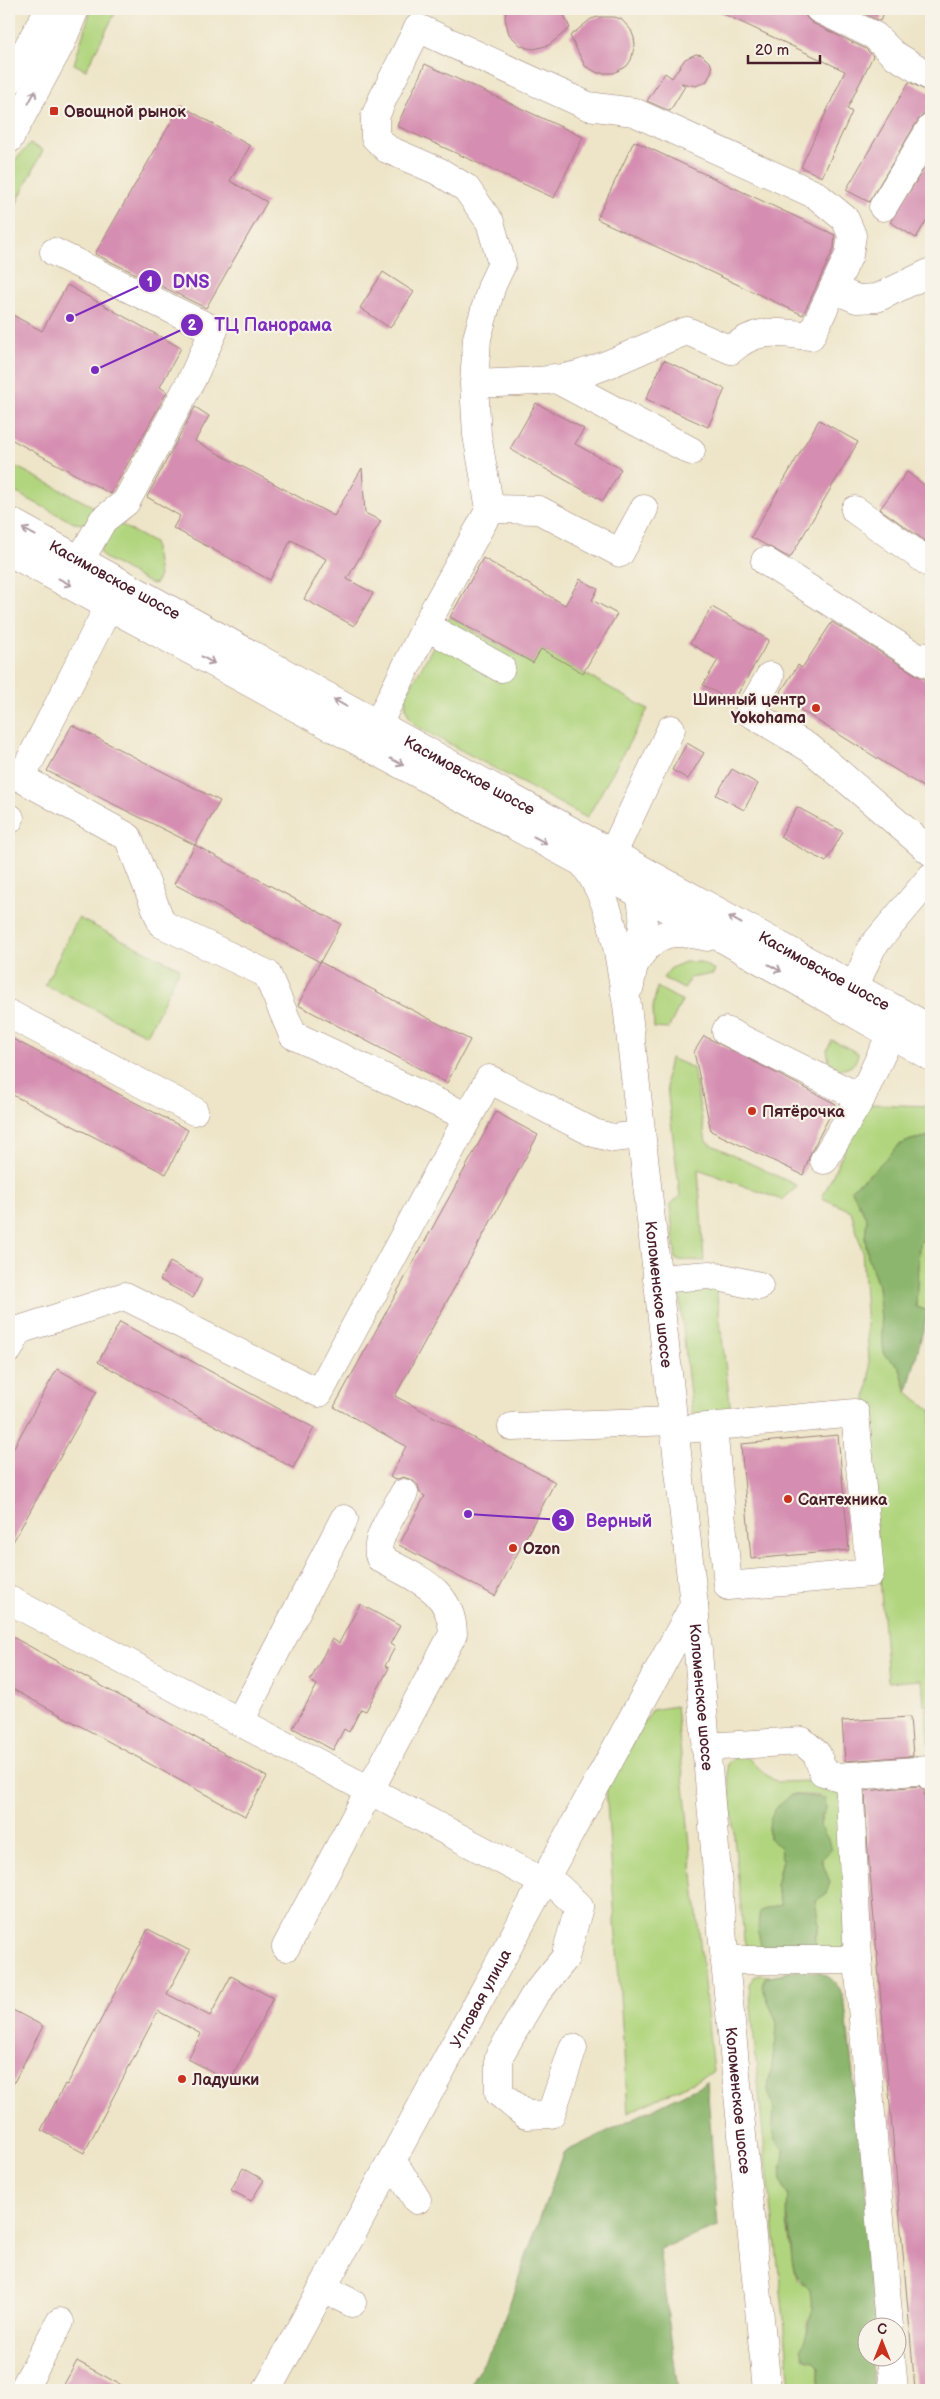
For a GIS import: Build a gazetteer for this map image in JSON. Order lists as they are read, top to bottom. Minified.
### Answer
{"streets":{"main road":["Касимовское шоссе","Коломенское шоссе","Угловая улица"]},"crossings":[["Касимовское шоссе","Коломенское шоссе"],["Коломенское шоссе","Угловая улица"]],"places":{"transit":["Овощной рынок"],"other":["DNS","ТЦ Панорама","Шинный центр Yokohama","Пятёрочка","Сантехника","Верный","Ozon","Ладушки"]},"scale_bar":"20 m","north":"top"}
